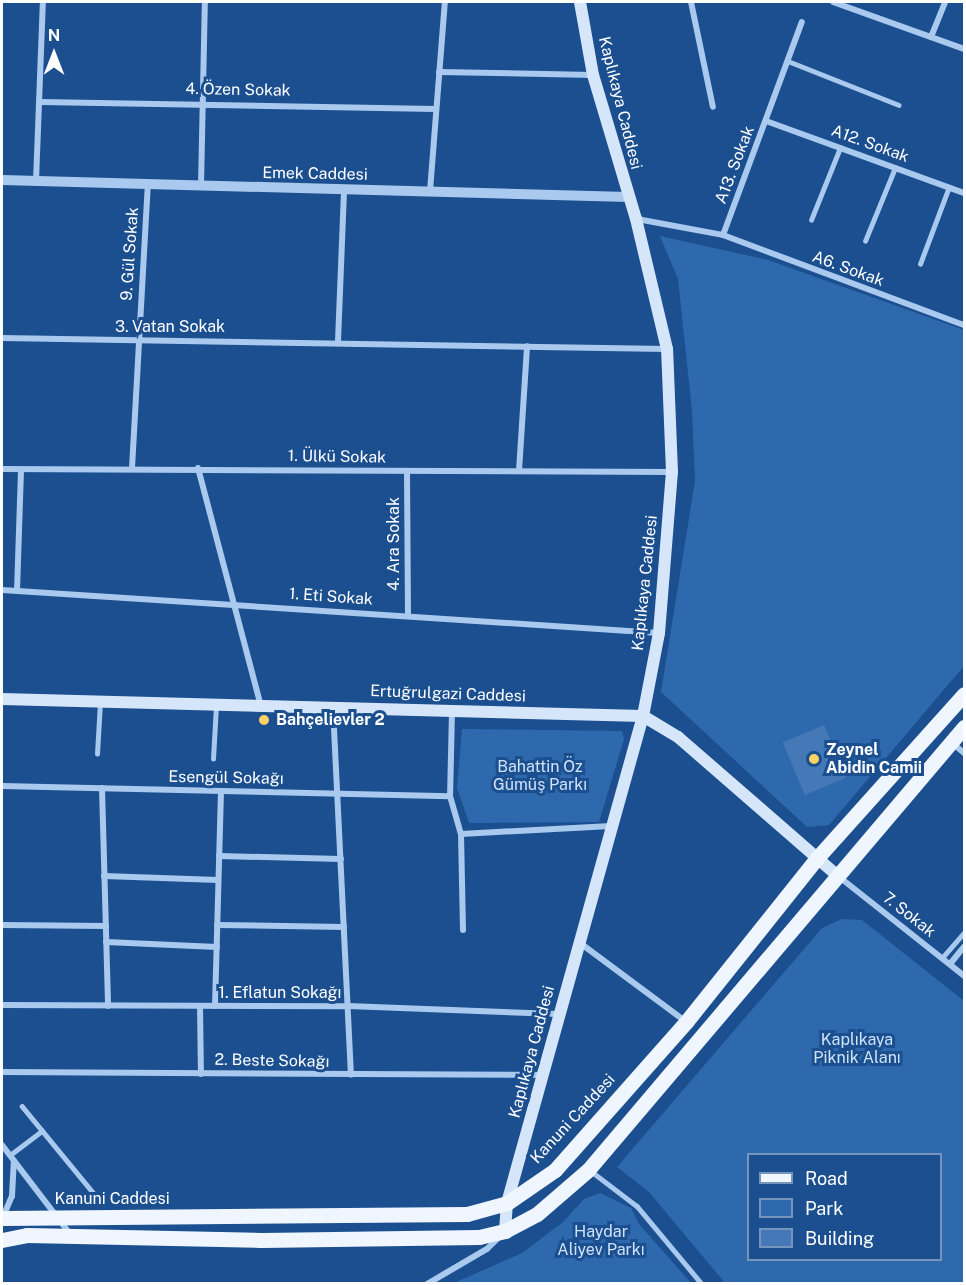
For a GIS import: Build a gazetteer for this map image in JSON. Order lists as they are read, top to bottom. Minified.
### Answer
{"streets":{"main road":["Kaplıkaya Caddesi","Ertuğrulgazi Caddesi","Kanuni Caddesi"],"street":["4. Özen Sokak","A12. Sokak","A13. Sokak","Emek Caddesi","9. Gül Sokak","A6. Sokak","3. Vatan Sokak","1. Ülkü Sokak","4. Ara Sokak","1. Eti Sokak","Esengül Sokağı","7. Sokak","1. Eflatun Sokağı","2. Beste Sokağı"]},"crossings":[["Kaplıkaya Caddesi","Emek Caddesi"],["Kaplıkaya Caddesi","3. Vatan Sokak"],["Kaplıkaya Caddesi","1. Ülkü Sokak"],["Kaplıkaya Caddesi","1. Eti Sokak"],["Kaplıkaya Caddesi","Ertuğrulgazi Caddesi"],["Kaplıkaya Caddesi","1. Eflatun Sokağı"],["Kaplıkaya Caddesi","2. Beste Sokağı"],["Kaplıkaya Caddesi","Kanuni Caddesi"],["A12. Sokak","A13. Sokak"],["A13. Sokak","A6. Sokak"],["Emek Caddesi","9. Gül Sokak"],["9. Gül Sokak","3. Vatan Sokak"],["9. Gül Sokak","1. Ülkü Sokak"],["1. Ülkü Sokak","4. Ara Sokak"],["4. Ara Sokak","1. Eti Sokak"],["Ertuğrulgazi Caddesi","7. Sokak"],["Ertuğrulgazi Caddesi","Kanuni Caddesi"]],"parks":["Bahattin Öz Gümüş Parkı","Kaplıkaya Piknik Alanı","Haydar Aliyev Parkı"],"places":["Bahçelievler 2","Zeynel Abidin Camii"],"legend":["Road","Park","Building"],"north":"top"}
